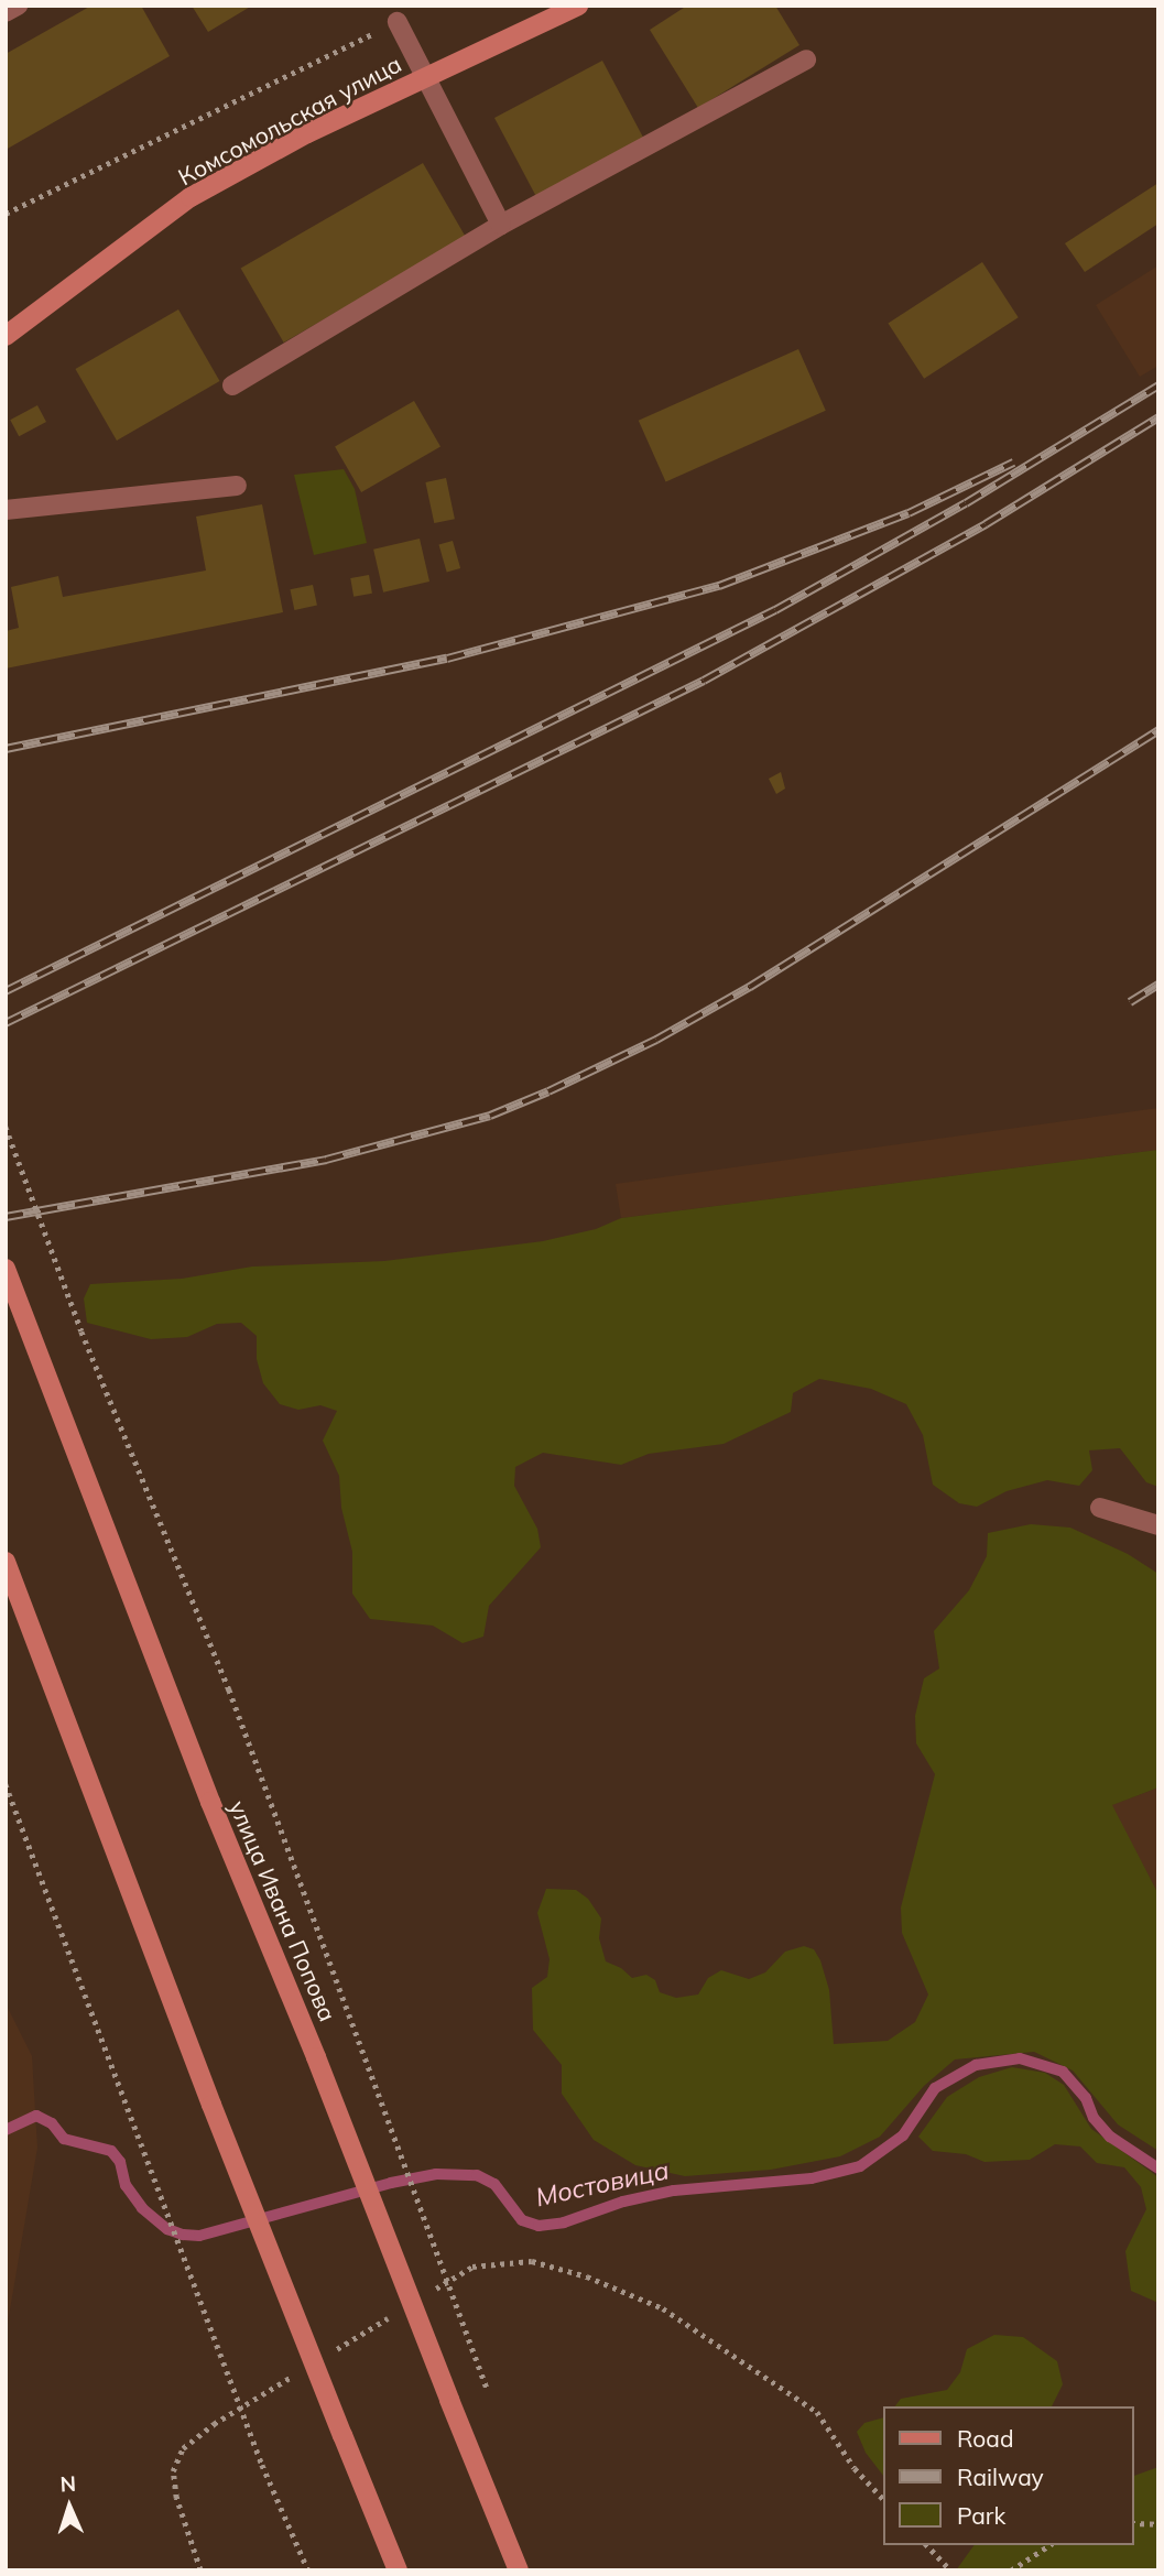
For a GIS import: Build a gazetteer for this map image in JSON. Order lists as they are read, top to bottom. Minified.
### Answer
{"streets":{"main road":["Комсомольская улица","улица Ивана Попова"]},"water":["Мостовица"],"legend":["Road","Railway","Park"],"north":"top"}
